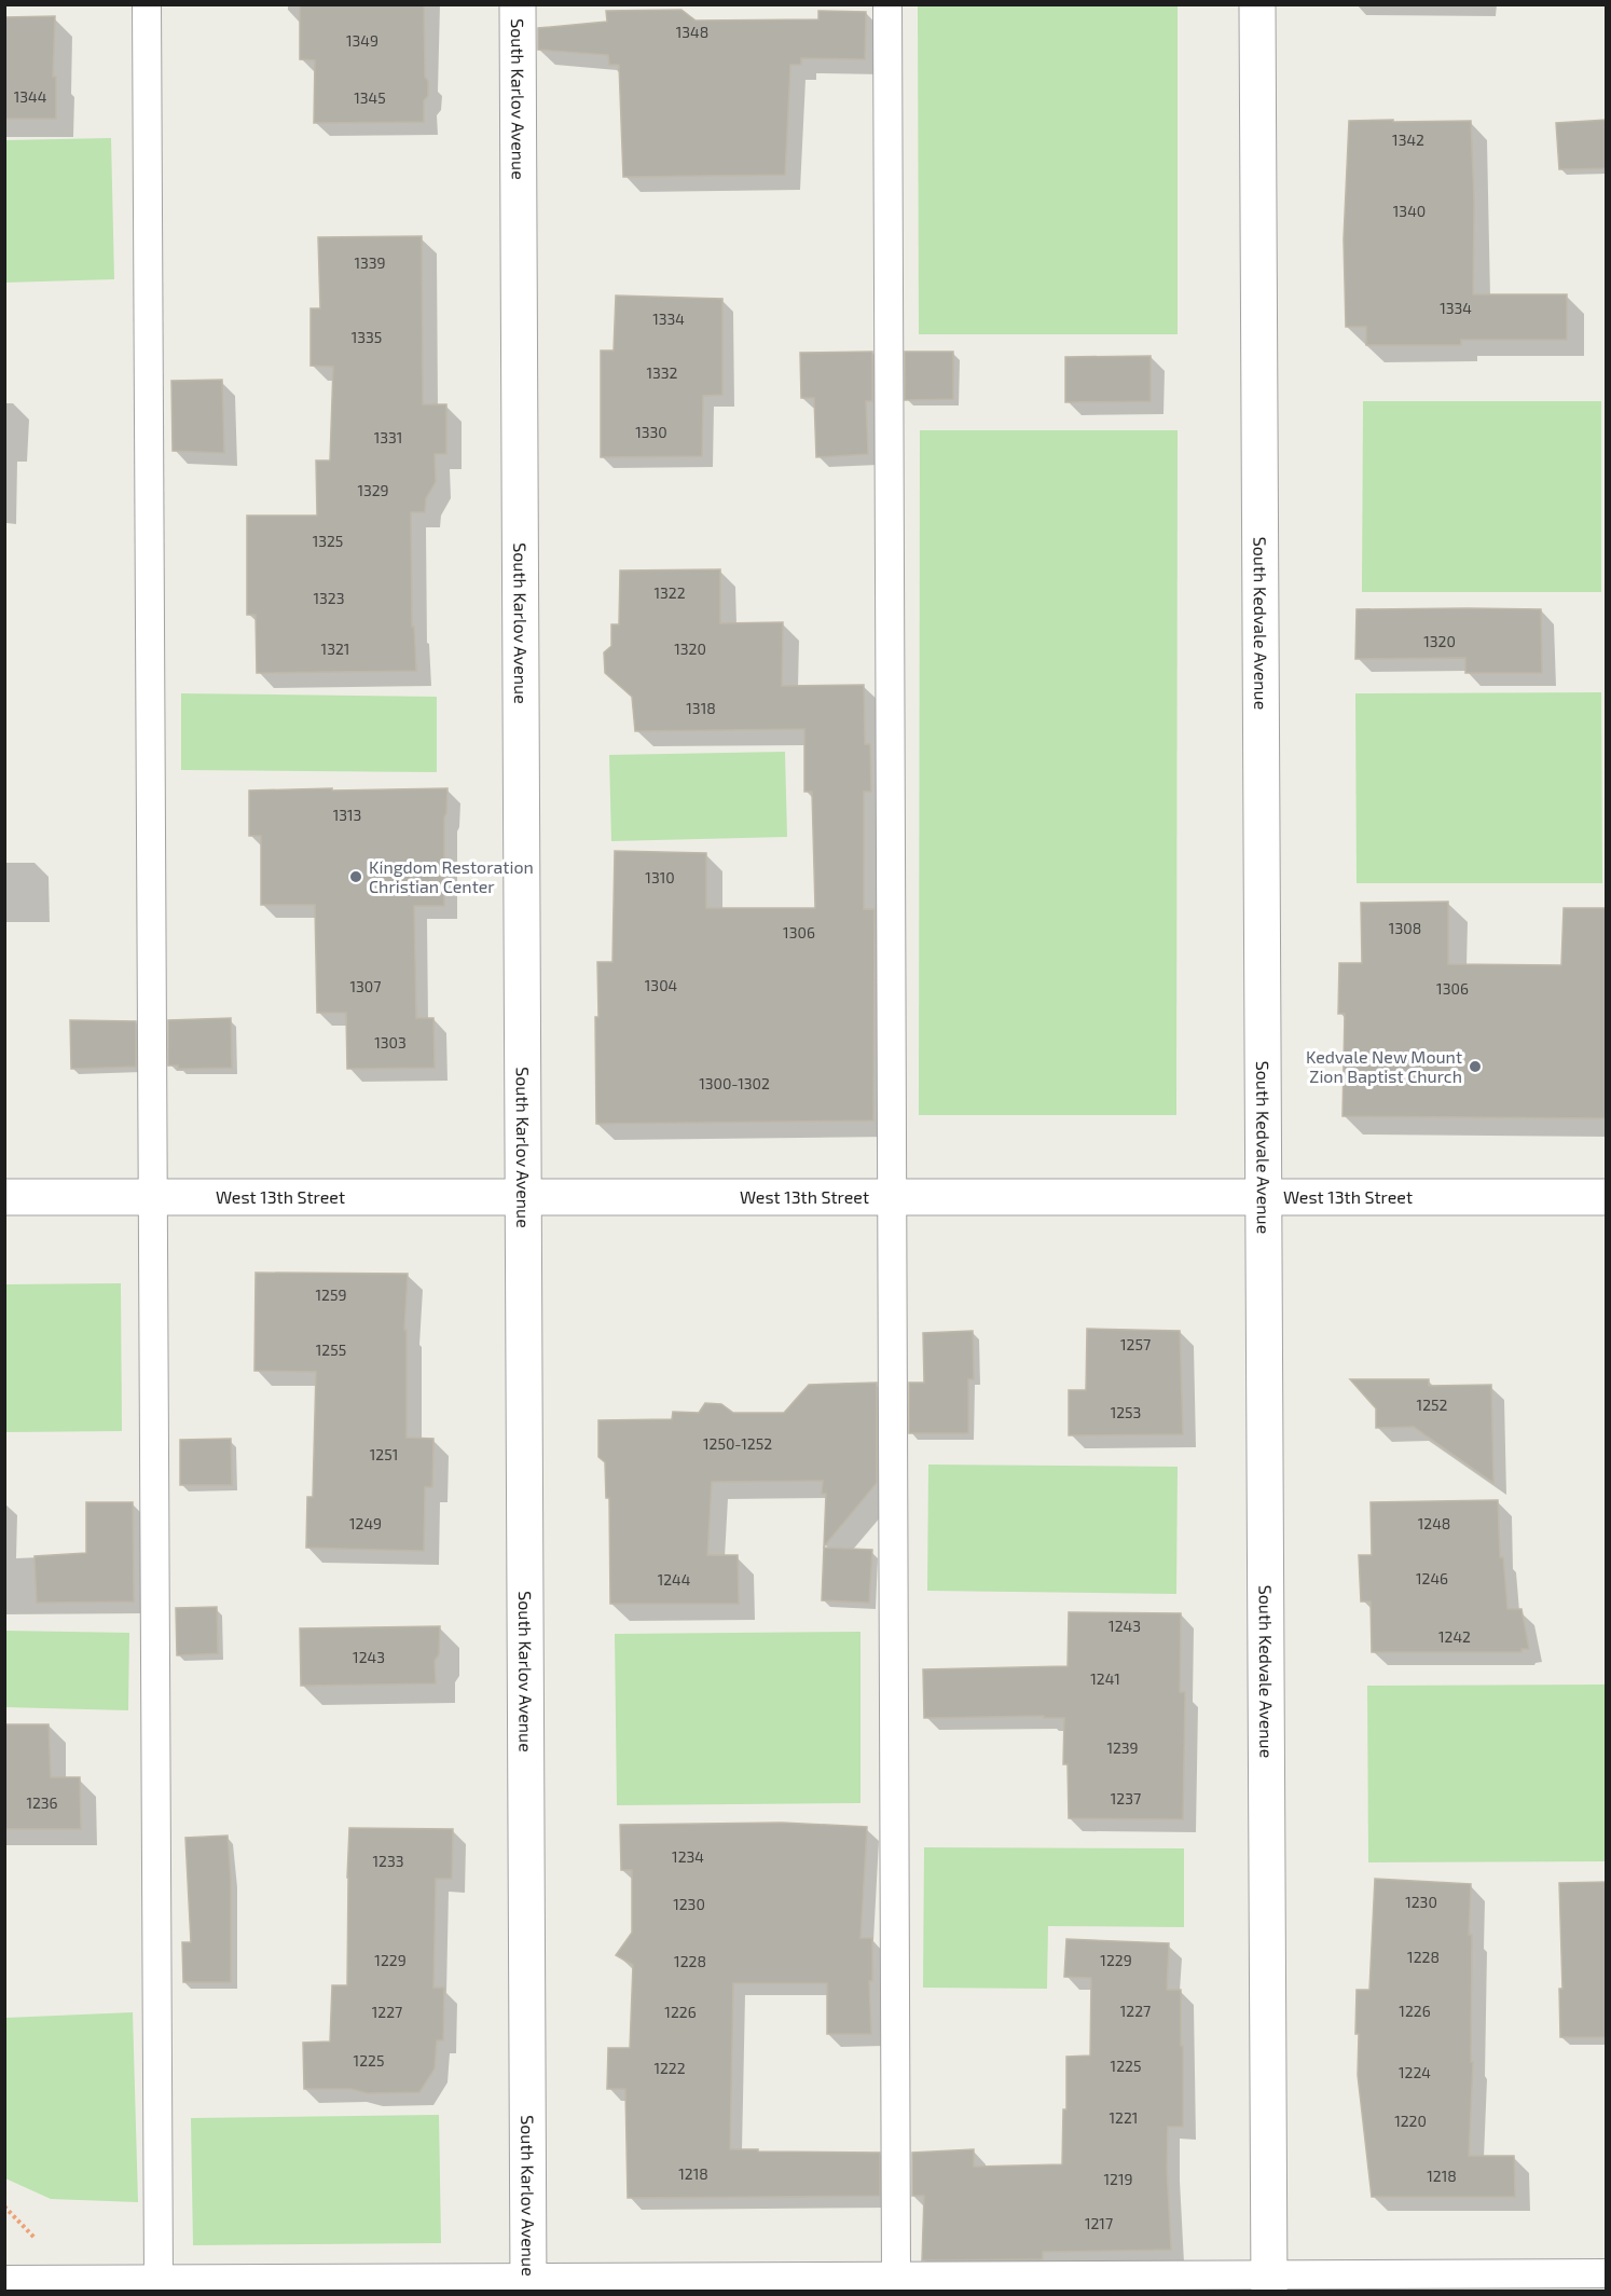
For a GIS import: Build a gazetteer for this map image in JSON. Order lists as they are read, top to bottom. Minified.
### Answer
{"streets":{"street":["South Karlov Avenue","South Kedvale Avenue","West 13th Street"]},"crossings":[["South Karlov Avenue","West 13th Street"],["South Kedvale Avenue","West 13th Street"]],"places":["Kingdom Restoration Christian Center","Kedvale New Mount Zion Baptist Church"],"house_numbers":["1348","1349","1344","1345","1342","1340","1339","1334","1334","1335","1332","1330","1331","1329","1325","1322","1323","1320","1321","1320","1318","1313","1310","1308","1306","1304","1307","1306","1303","1300-1302","1259","1257","1255","1252","1253","1250-1252","1251","1249","1248","1246","1244","1243","1242","1243","1241","1239","1237","1236","1234","1233","1230","1230","1228","1229","1229","1228","1227","1226","1227","1226","1225","1225","1222","1224","1221","1220","1218","1218","1219","1217"]}
